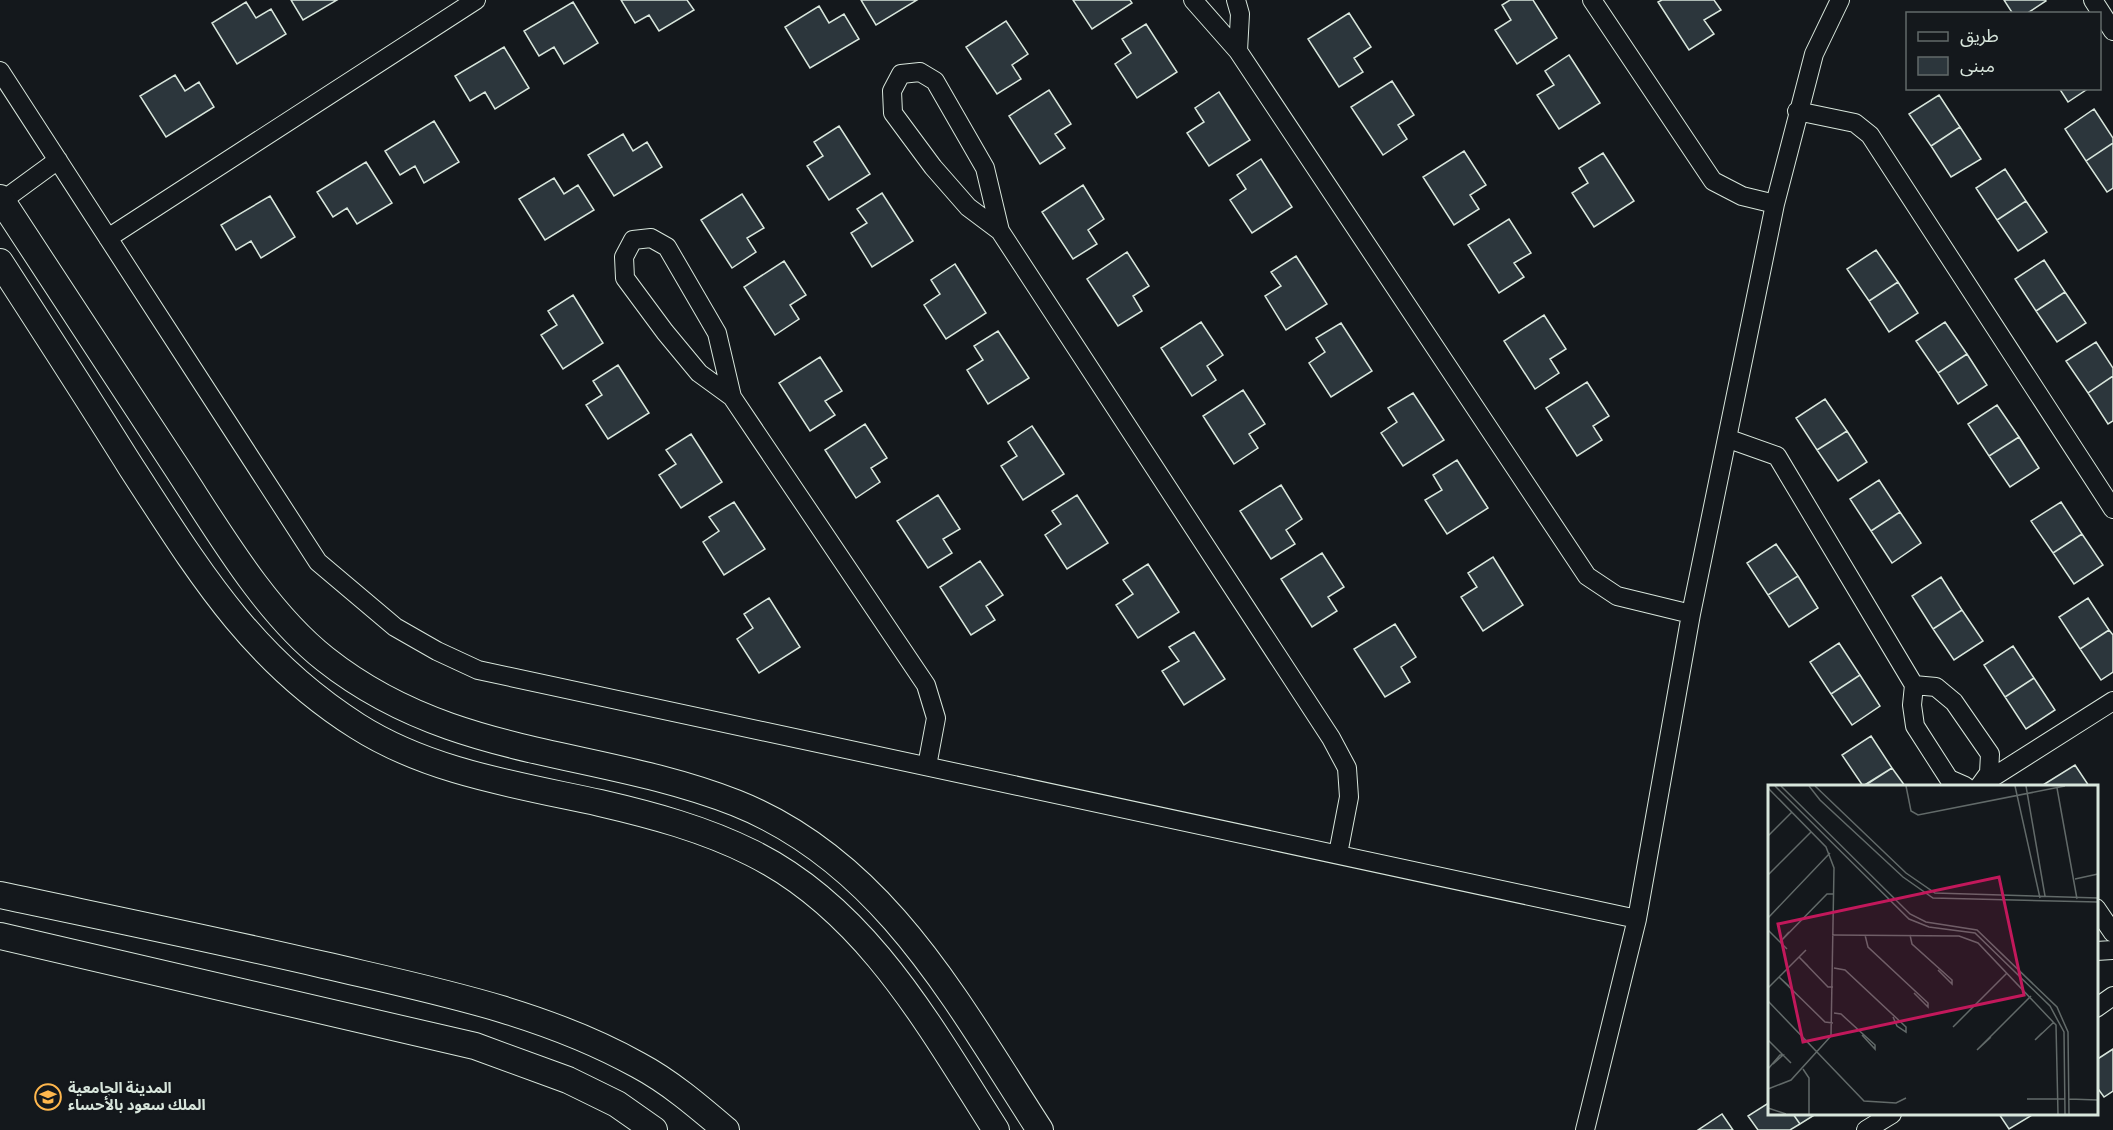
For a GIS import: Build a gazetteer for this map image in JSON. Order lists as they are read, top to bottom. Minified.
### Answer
{"places":{"school or university":["المدينة الجامعية الملك سعود بالأحساء"]},"legend":["طريق","مبنى"]}
